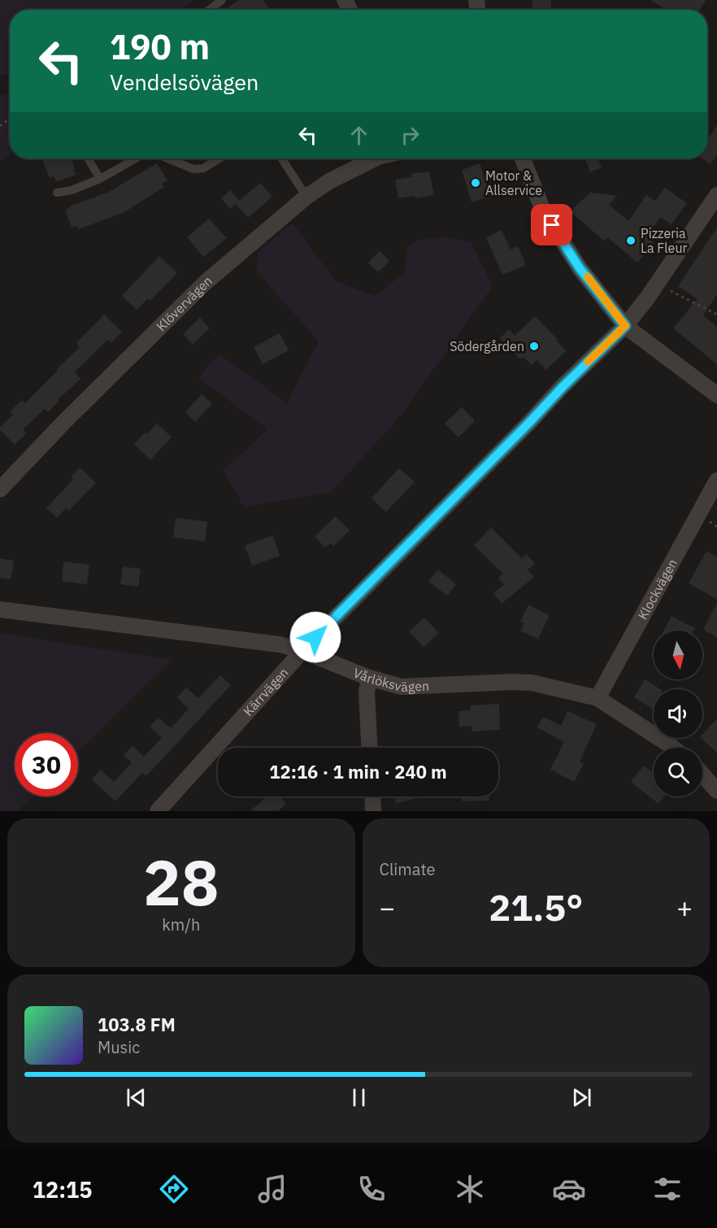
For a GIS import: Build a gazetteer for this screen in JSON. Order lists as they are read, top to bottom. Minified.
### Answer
{"streets":{"street":["Klövervägen","Klockvägen","Vårlöksvägen","Kärrvägen"]},"crossings":[["Klockvägen","Vårlöksvägen"],["Vårlöksvägen","Kärrvägen"]],"places":["Motor & Allservice","Pizzeria La Fleur","Södergården"],"north":"bottom","page":{"turn":["190 m","Vendelsövägen"],"limit":"30","trip":"12:16 · 1 min · 240 m","tile":[["28","km/h"],"Climate"],"heat":["−","21.5°","+"],"song":["103.8 FM","Music"],"tabs":"12:15"}}
